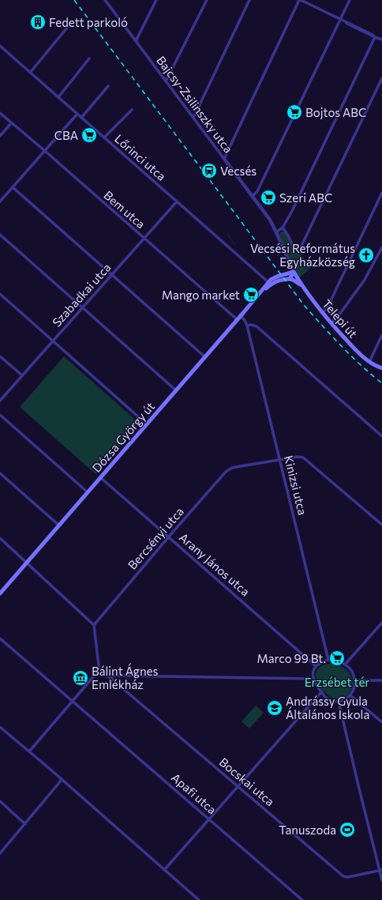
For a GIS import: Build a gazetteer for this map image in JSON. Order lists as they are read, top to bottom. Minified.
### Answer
{"streets":{"main road":["Telepi út","Dózsa György út"],"street":["Bajcsy-Zsilinszky utca","Lőrinci utca","Bem utca","Szabadkai utca","Kinizsi utca","Bercsényi utca","Arany János utca","Bocskai utca","Apafi utca"]},"crossings":[["Bajcsy-Zsilinszky utca","Telepi út"],["Bajcsy-Zsilinszky utca","Dózsa György út"],["Lőrinci utca","Szabadkai utca"],["Lőrinci utca","Dózsa György út"],["Bem utca","Szabadkai utca"],["Bem utca","Dózsa György út"],["Telepi út","Dózsa György út"],["Dózsa György út","Kinizsi utca"],["Dózsa György út","Arany János utca"],["Kinizsi utca","Bercsényi utca"],["Kinizsi utca","Arany János utca"],["Bercsényi utca","Arany János utca"]],"parks":["Erzsébet tér"],"places":{"building":["Fedett parkoló"],"supermarket":["Bojtos ABC","CBA","Szeri ABC","Mango market","Marco 99 Bt."],"station":["Vecsés"],"church":["Vecsési Református Egyházközség"],"museum":["Bálint Ágnes Emlékház"],"school or university":["Andrássy Gyula Általános Iskola"],"sports":["Tanuszoda"]}}
